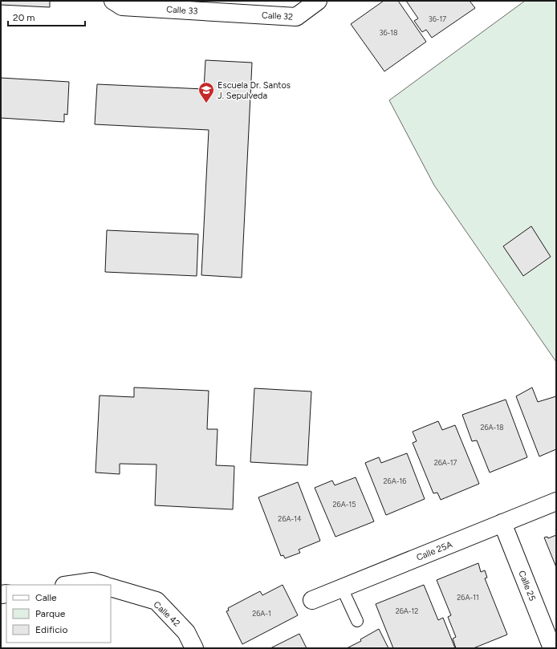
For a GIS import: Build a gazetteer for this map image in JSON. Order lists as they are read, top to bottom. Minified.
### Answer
{"streets":{"street":["Calle 33","Calle 32","Calle 25A","Calle 25","Calle 42"]},"crossings":[["Calle 33","Calle 32"],["Calle 25A","Calle 25"]],"places":{"school or university":["Escuela Dr. Santos J. Sepulveda"]},"house_numbers":["36-17","36-18","26A-18","26A-17","26A-16","26A-15","26A-14","26A-11","26A-12","26A-1"],"legend":["Calle","Parque","Edificio"],"scale_bar":"20 m"}
